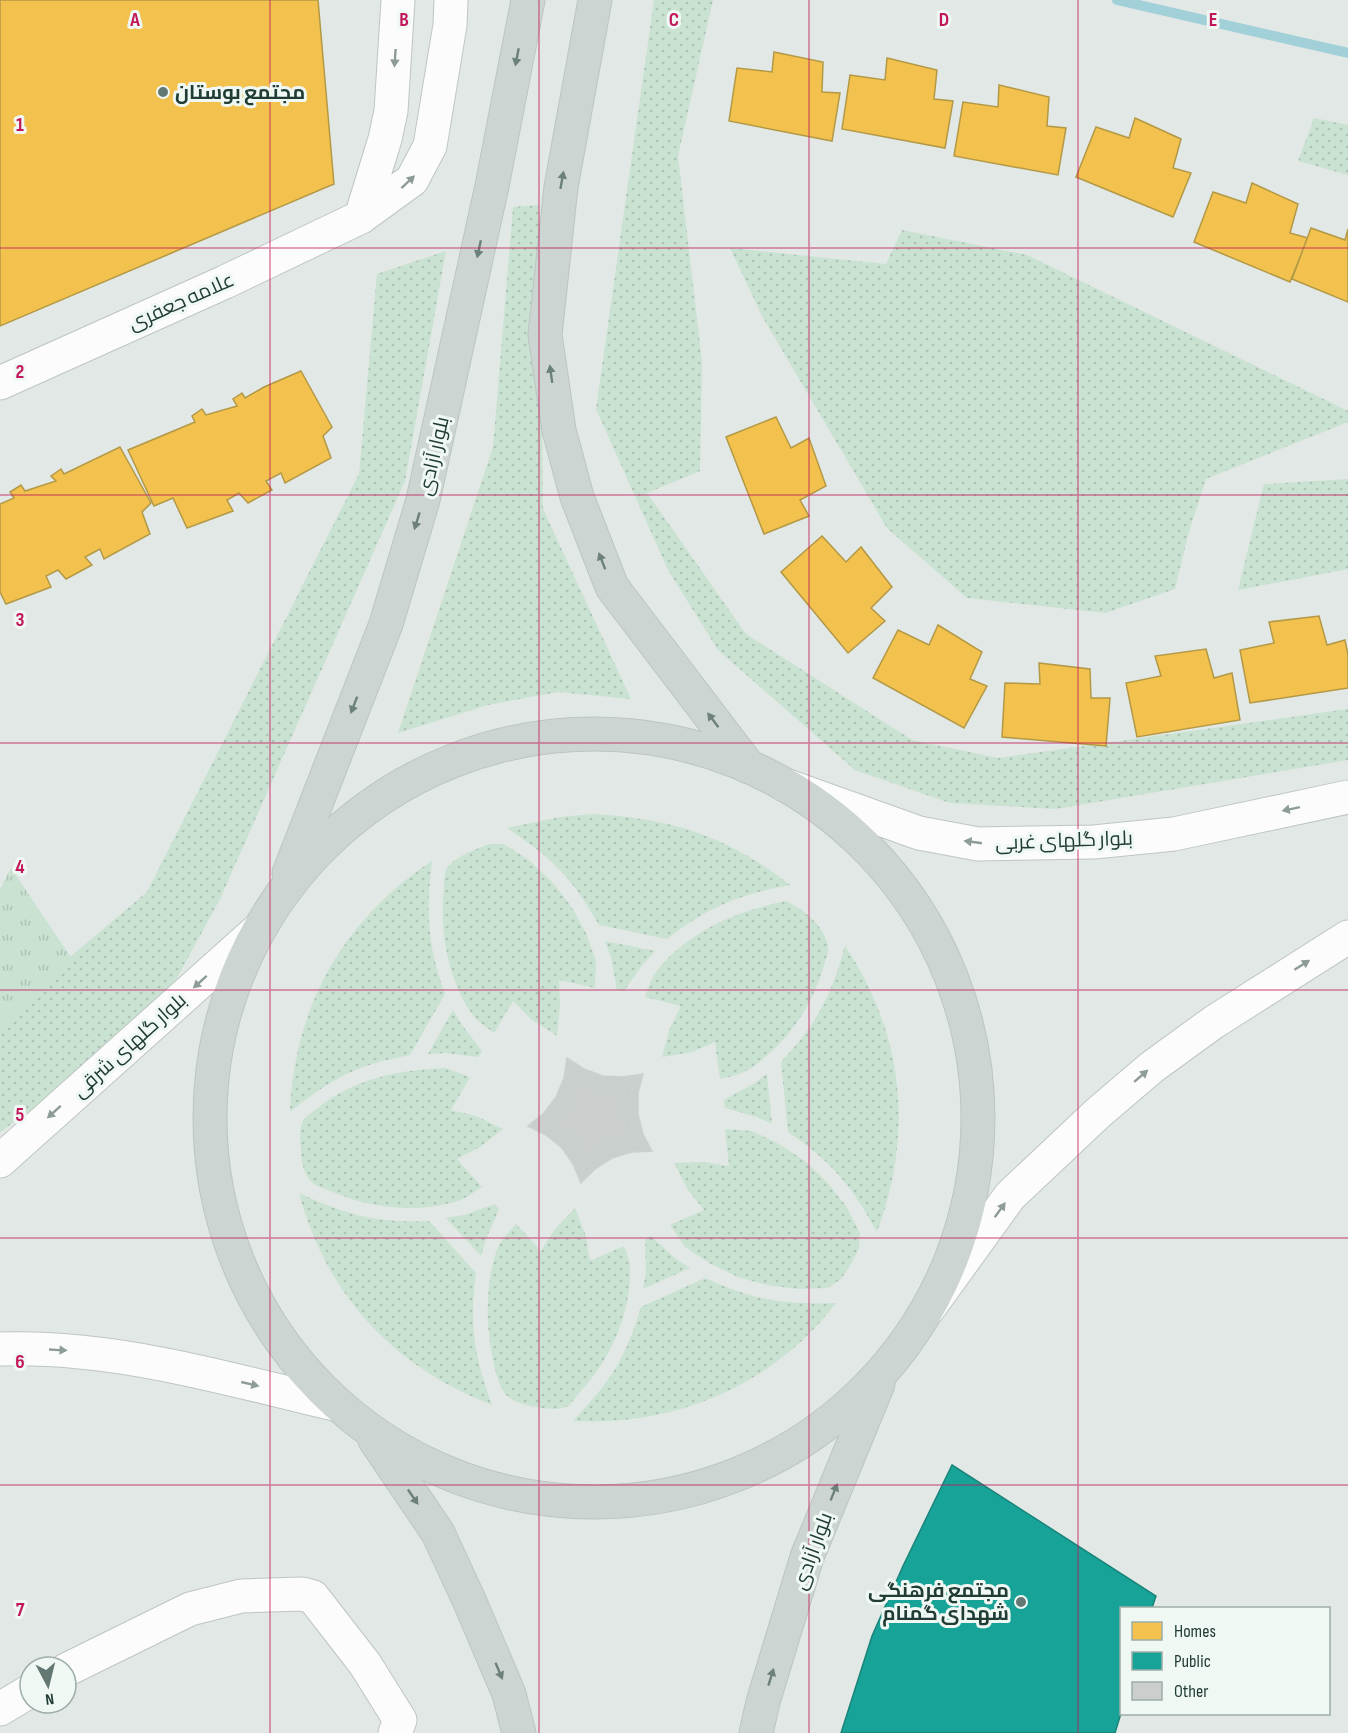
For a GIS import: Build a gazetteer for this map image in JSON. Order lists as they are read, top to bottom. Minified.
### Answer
{"streets":{"main road":["علامه جعفری","بلوار آزادی","بلوار گلهای غربی","بلوار گلهای شرقی"]},"one_way":["بلوار گلهای غربی","بلوار گلهای شرقی"],"places":["مجتمع بوستان","مجتمع فرهنگی شهدای گمنام"],"legend":["Homes","Public","Other"],"north":"bottom","grid":{"columns":["A","B","C","D","E"],"rows":["1","2","3","4","5","6","7"]}}
